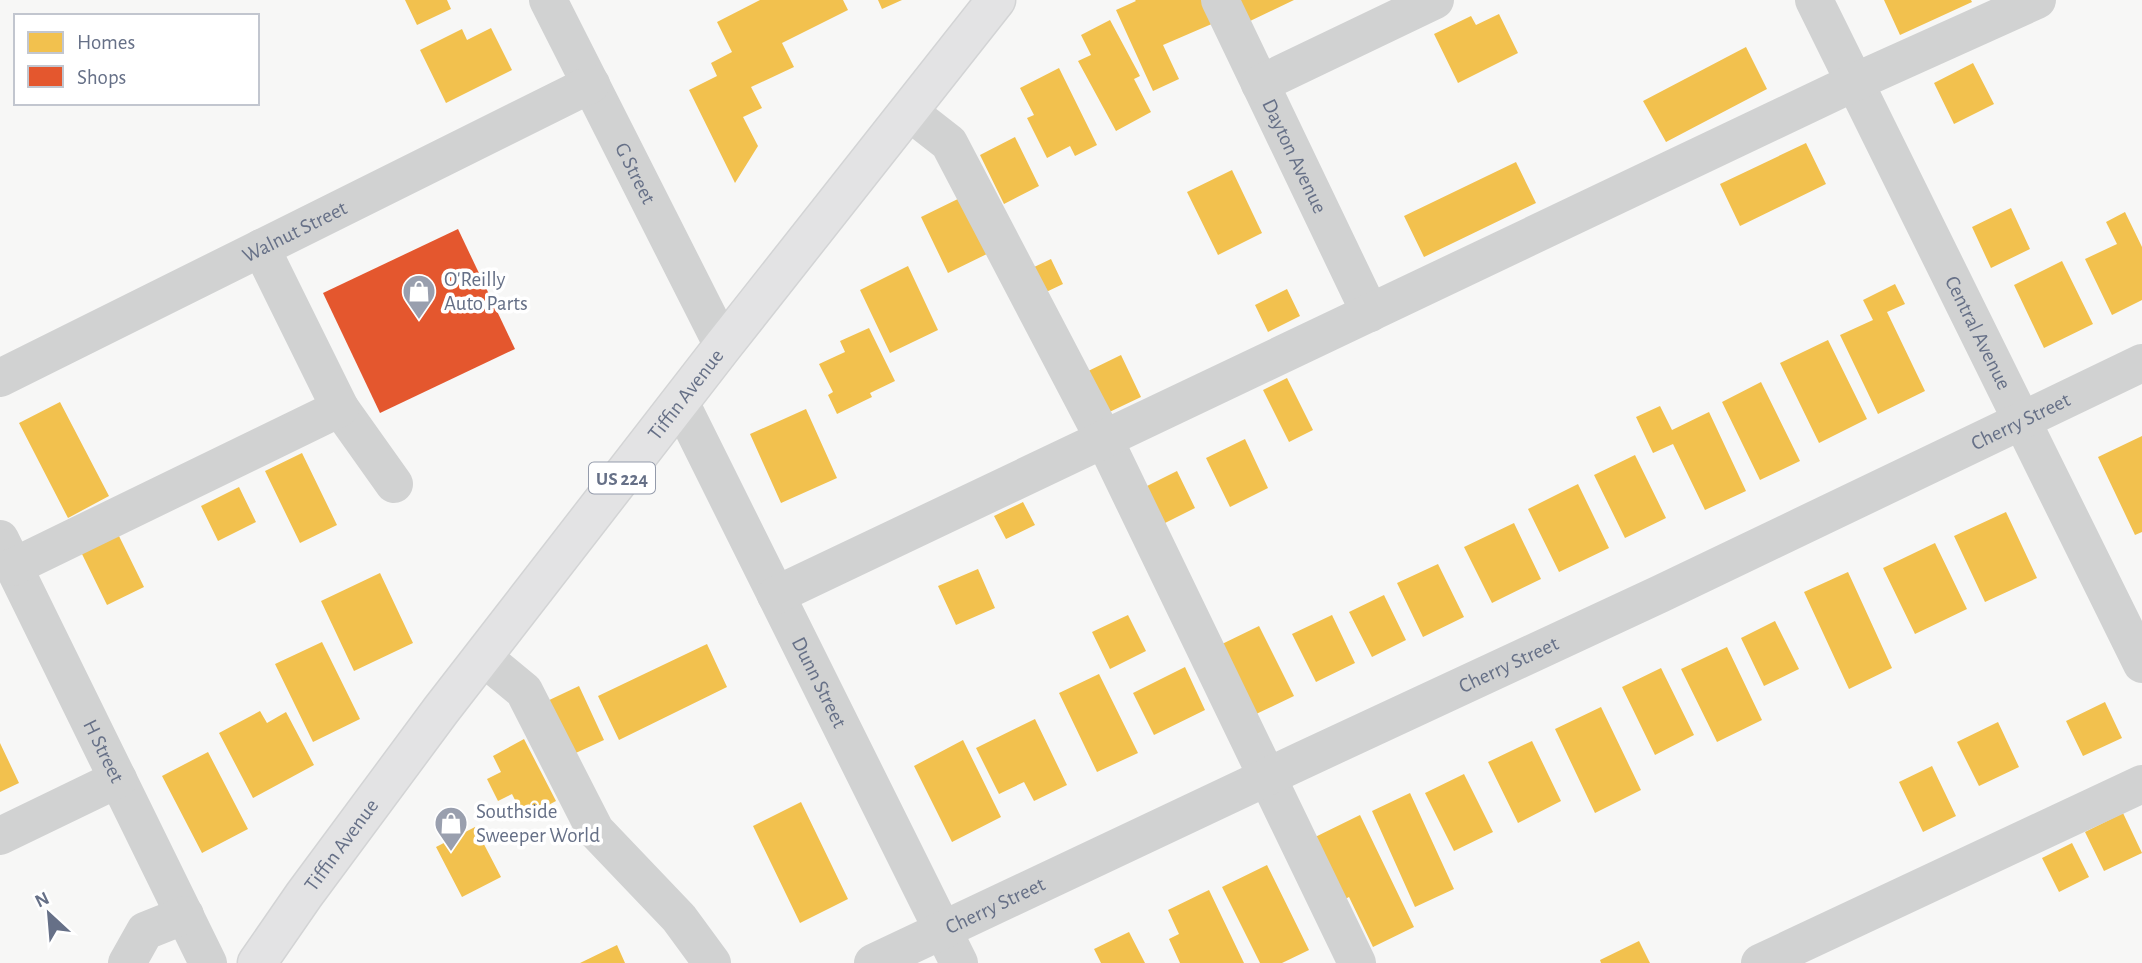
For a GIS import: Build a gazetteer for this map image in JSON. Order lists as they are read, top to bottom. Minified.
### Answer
{"streets":{"highway":["Tiffin Avenue","US 224"],"street":["Dayton Avenue","G Street","Walnut Street","Central Avenue","Cherry Street","Dunn Street","H Street"]},"crossings":[["G Street","Walnut Street"],["G Street","Tiffin Avenue"],["Central Avenue","Cherry Street"],["Tiffin Avenue","Dunn Street"],["Cherry Street","Dunn Street"]],"places":{"shop":["O'Reilly Auto Parts","Southside Sweeper World"]},"legend":["Homes","Shops"],"north":"top left"}
